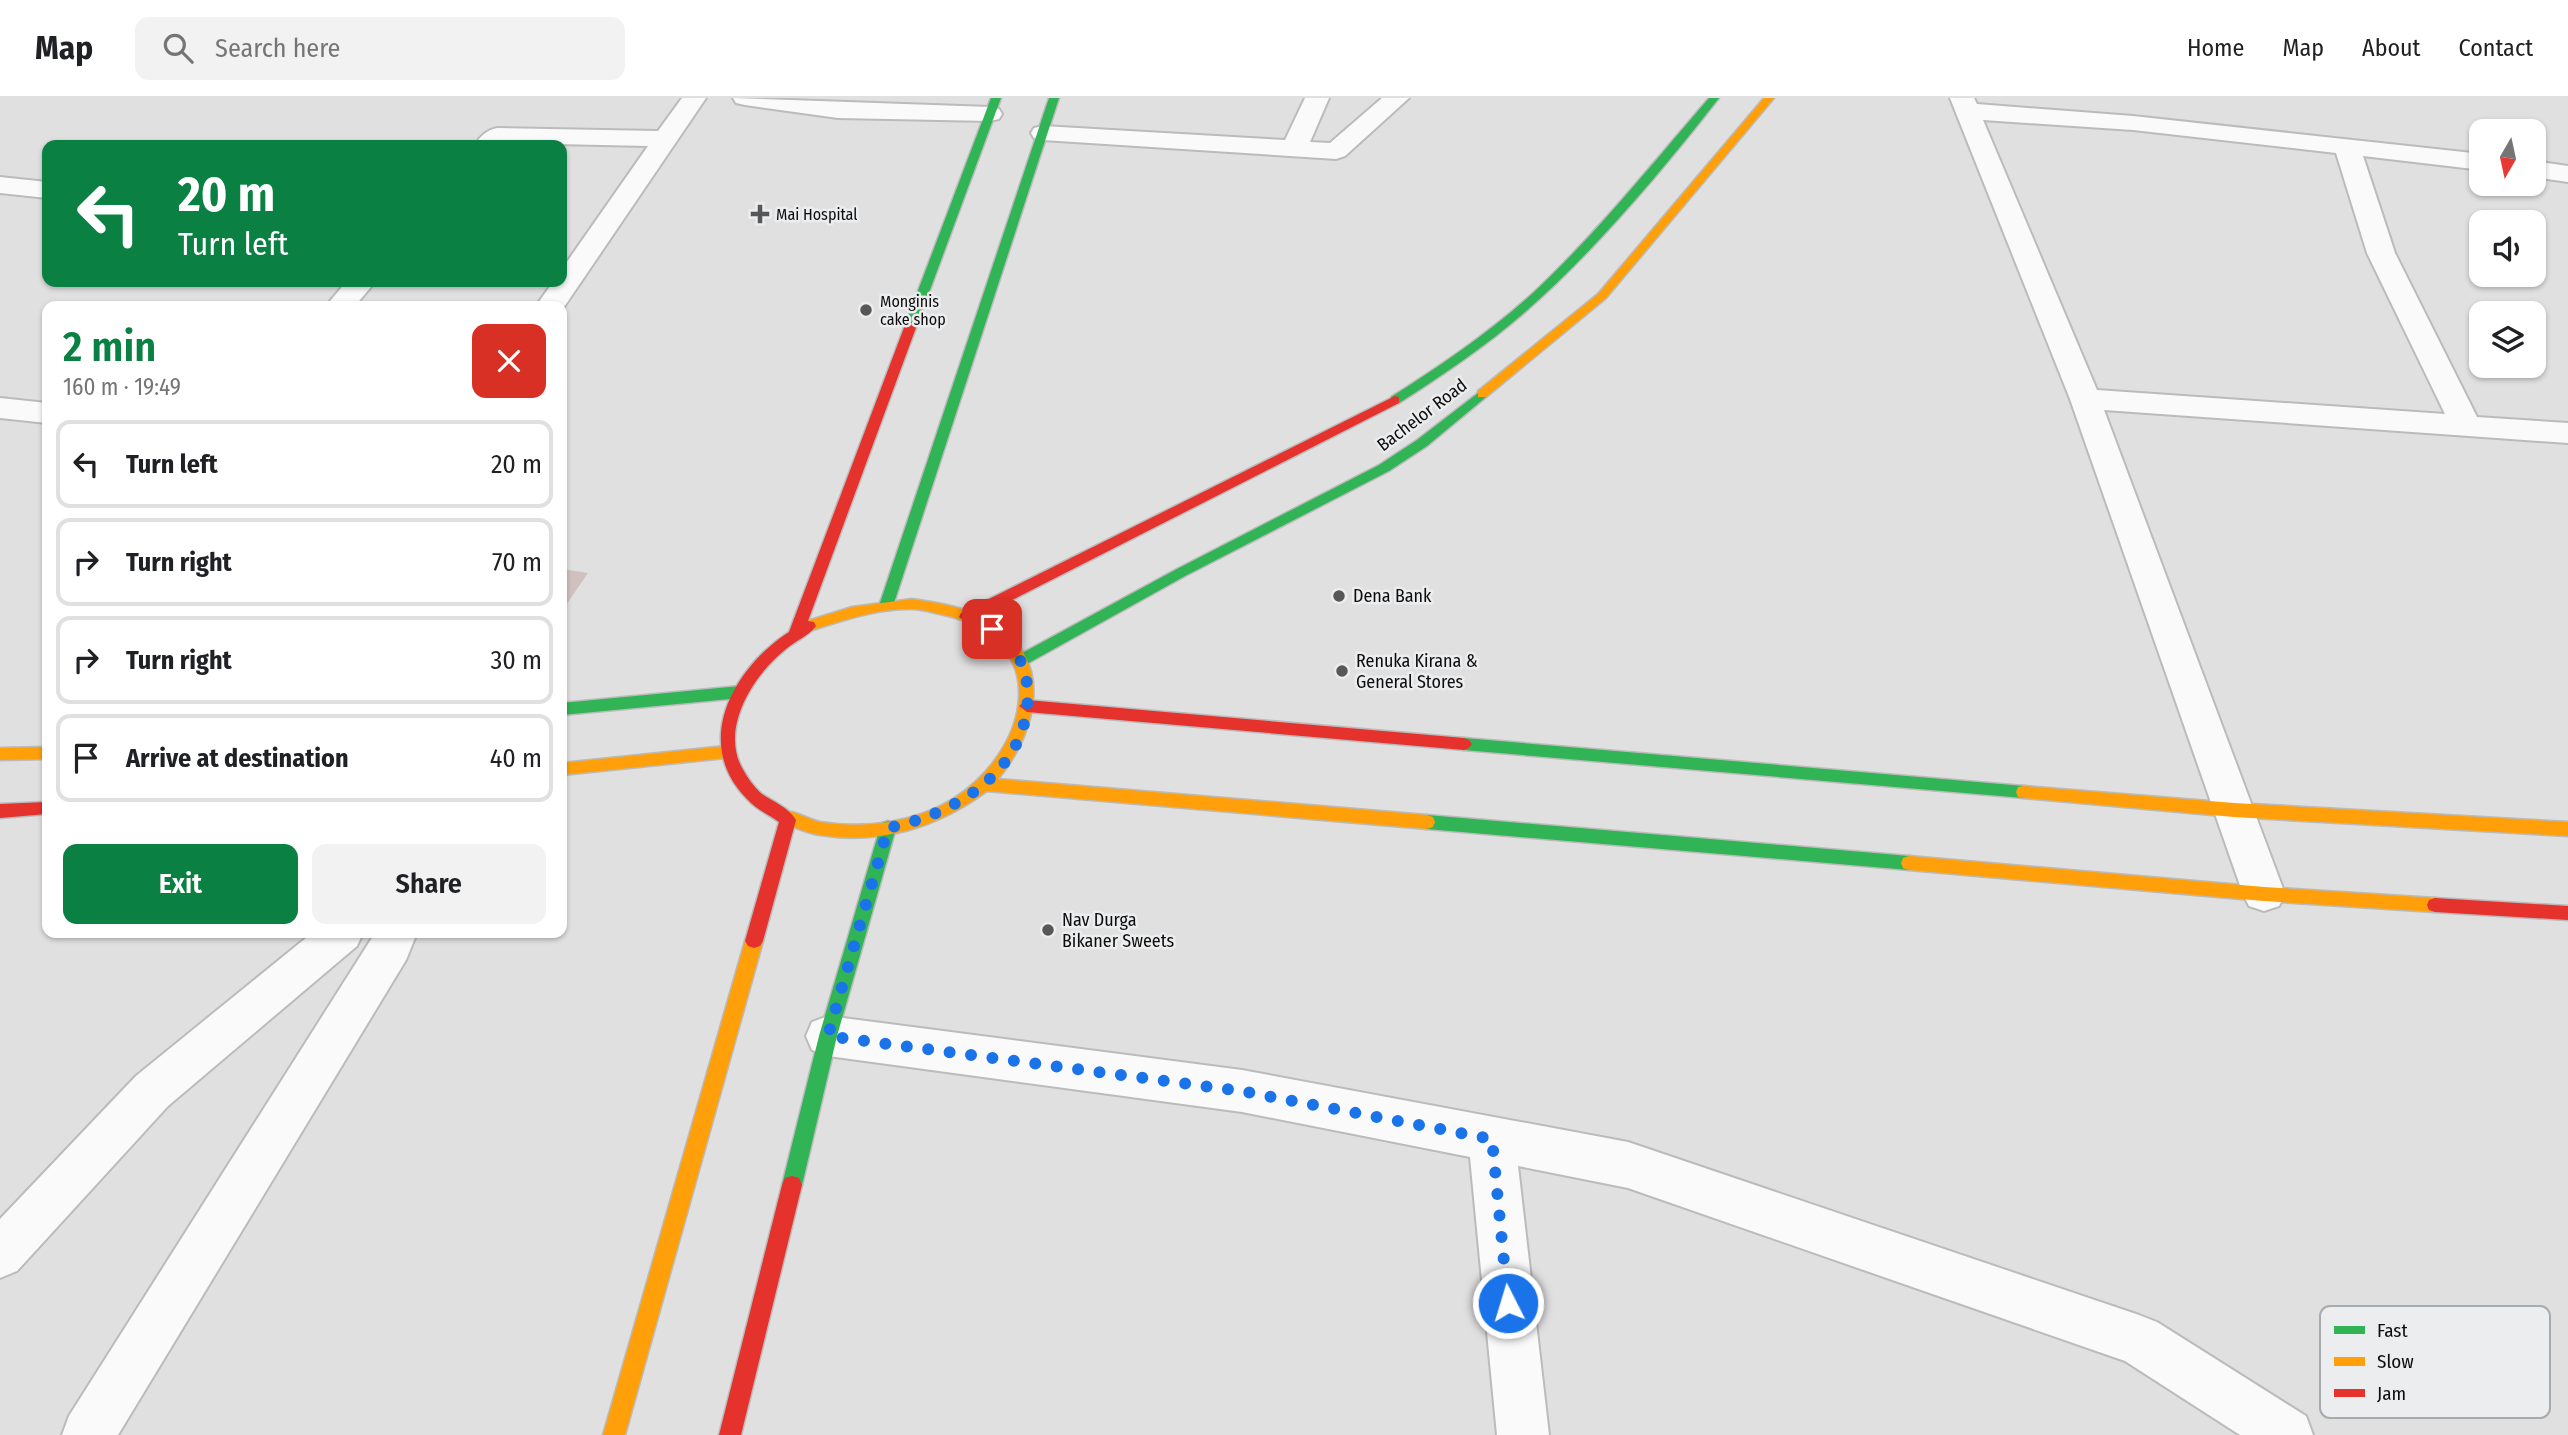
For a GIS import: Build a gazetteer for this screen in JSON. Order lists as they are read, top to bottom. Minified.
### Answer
{"streets":{"main road":["Bachelor Road"]},"places":{"health":["Mai Hospital"],"other":["Monginis cake shop","Dena Bank","Renuka Kirana & General Stores","Nav Durga Bikaner Sweets"]},"legend":["Fast","Slow","Jam"],"north":"bottom","page":{"header":"Map","search":"Search here","nav":["Home","Map","About","Contact"],"turn":["20 m","Turn left"],"heading":["2 min","160 m · 19:49"],"list":[{"name":"Turn left","value":"20 m"},{"name":"Turn right","value":"70 m"},{"name":"Turn right","value":"30 m"},{"name":"Arrive at destination","value":"40 m"}],"buttons":["Exit","Share"]}}
